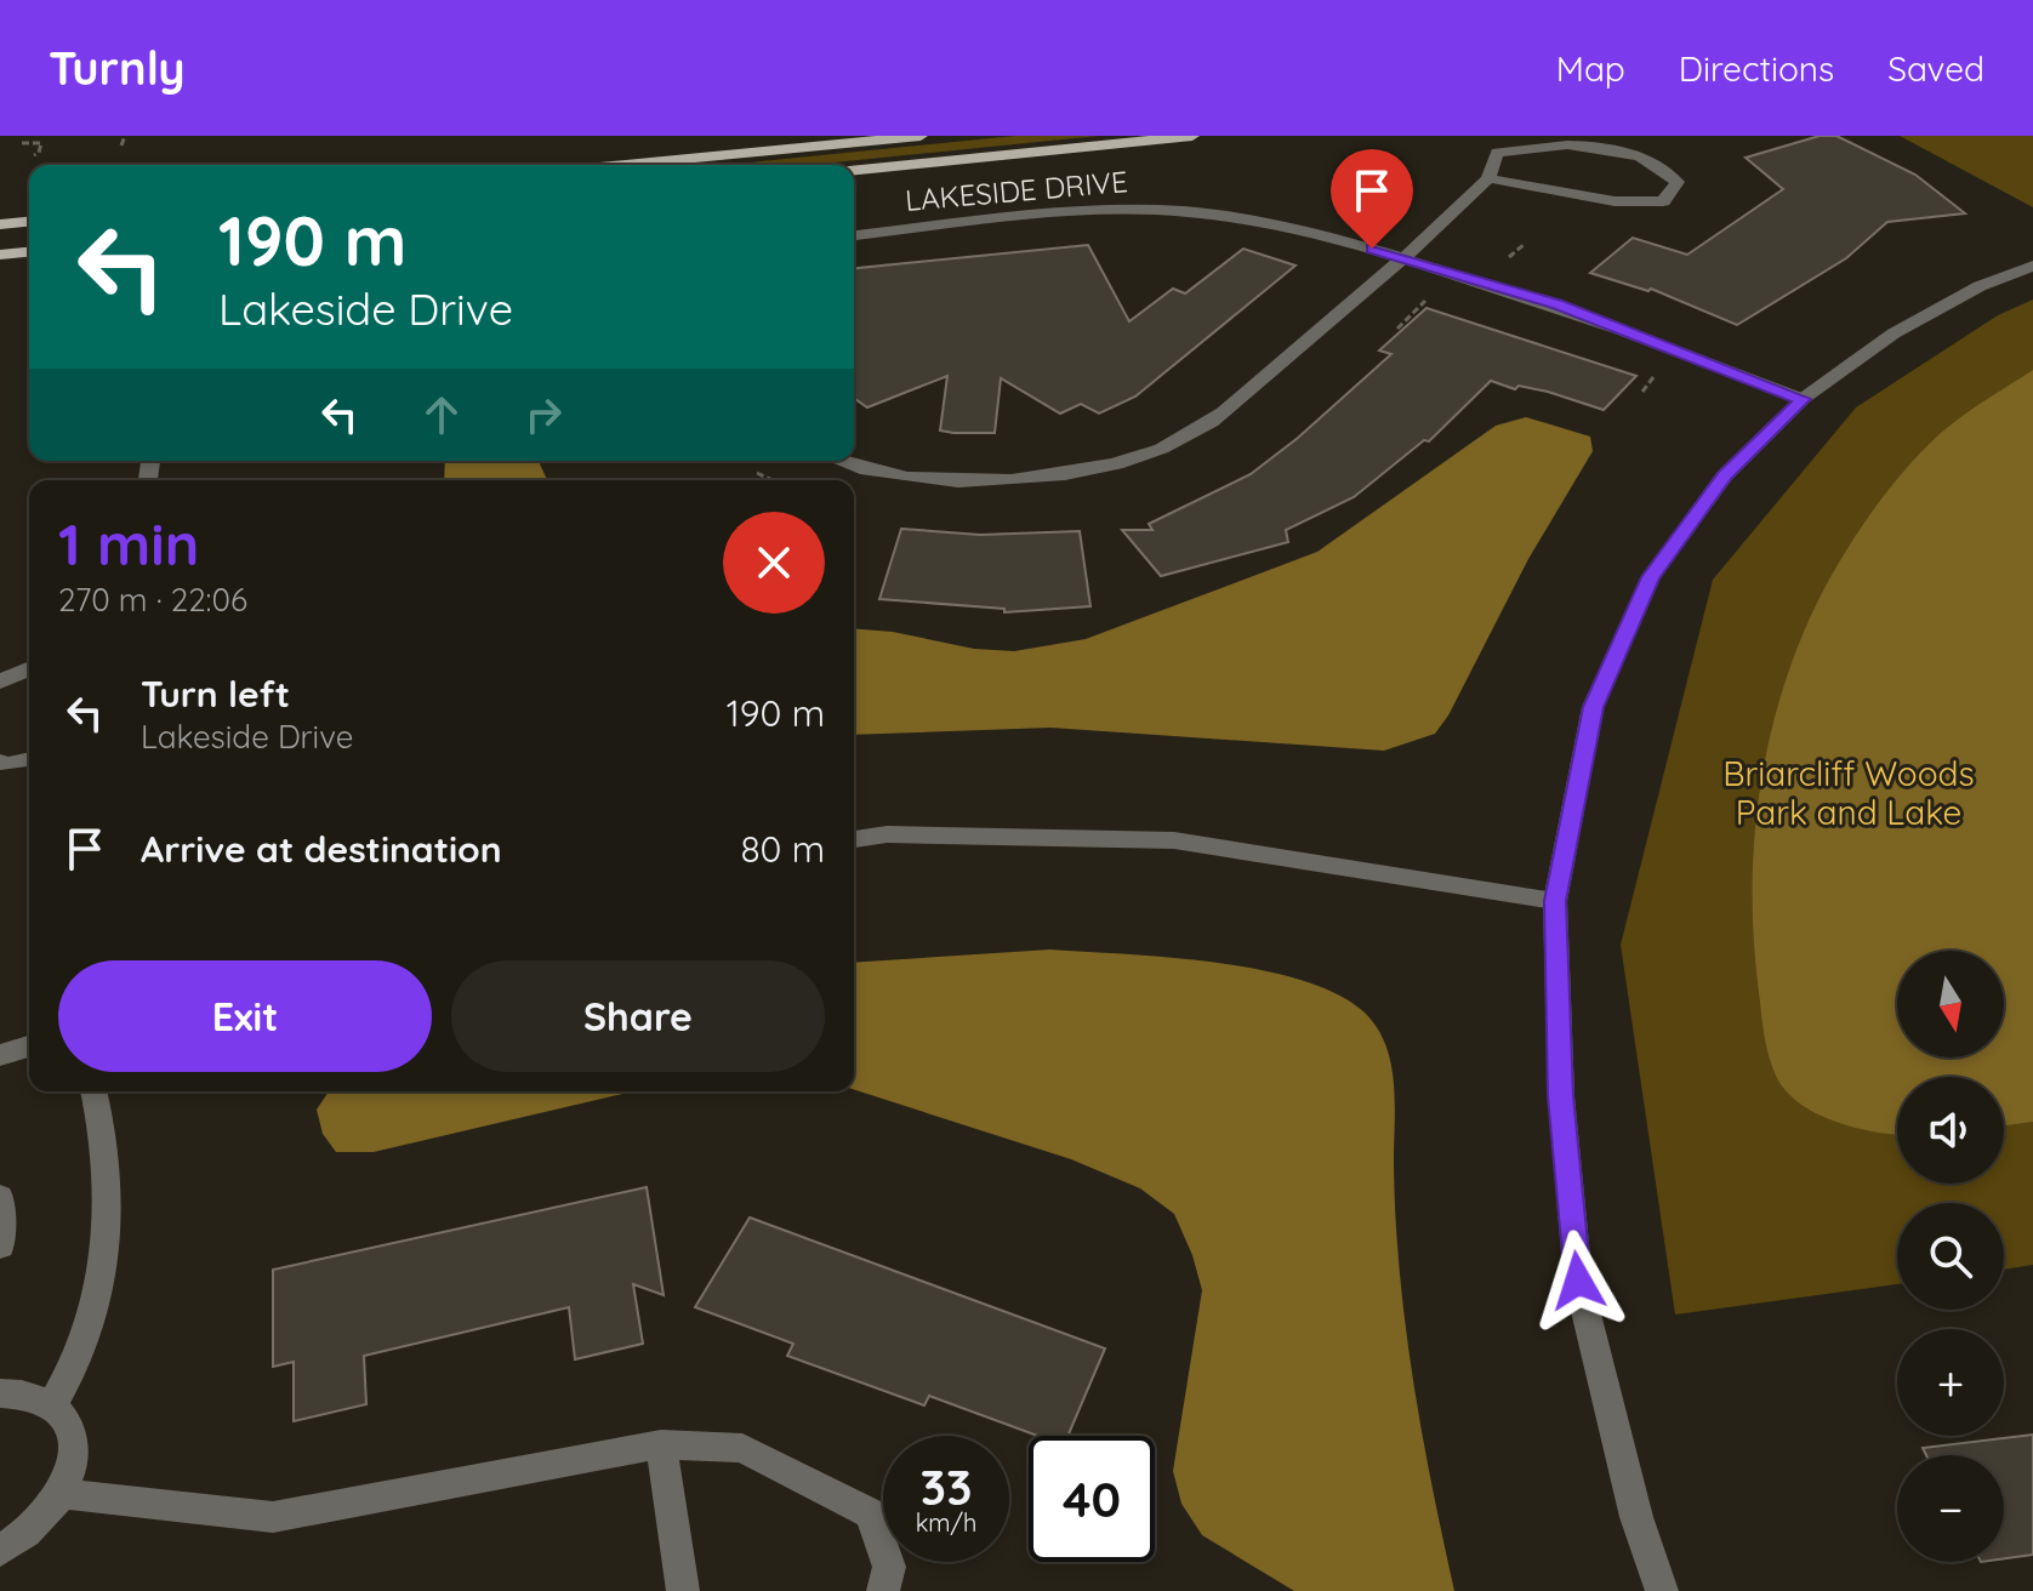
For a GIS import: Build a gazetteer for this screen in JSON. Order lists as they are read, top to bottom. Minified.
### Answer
{"streets":{"street":["LAKESIDE DRIVE"]},"parks":["Briarcliff Woods Park and Lake"],"north":"bottom","page":{"header":"Turnly","nav":["Map","Directions","Saved"],"turn":["190 m","Lakeside Drive"],"heading":["1 min","270 m · 22:06"],"list":[{"name":"Turn left","note":"Lakeside Drive","value":"190 m"},{"name":"Arrive at destination","value":"80 m"}],"buttons":["Exit","Share"],"map_buttons":["+","−"],"speed":"33 km/h","limit":"40"}}
